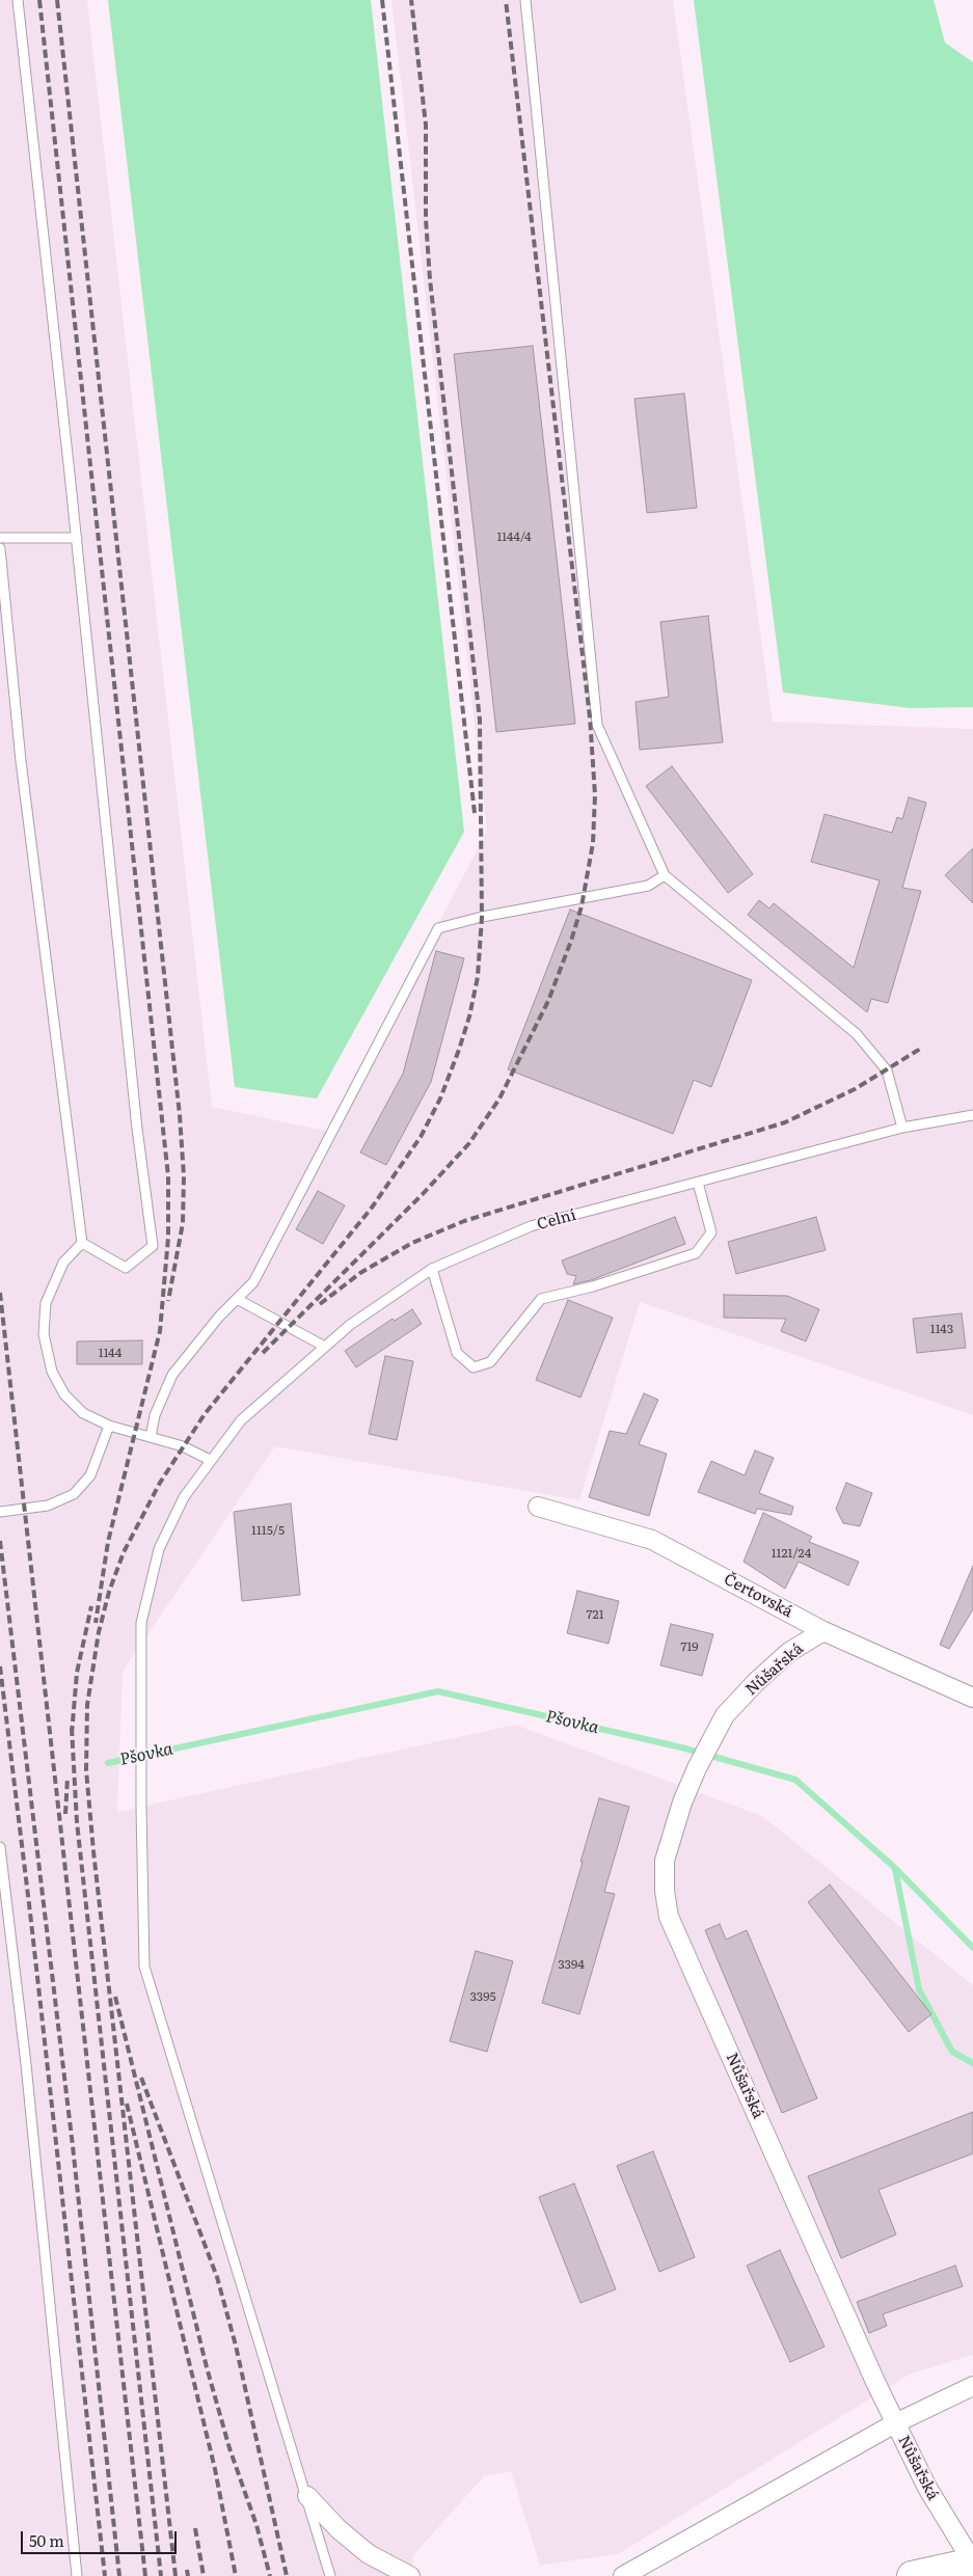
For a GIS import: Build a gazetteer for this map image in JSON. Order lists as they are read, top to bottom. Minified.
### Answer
{"streets":{"street":["Čertovská","Nůšařská"],"lane":["Celní"]},"crossings":[["Čertovská","Nůšařská"]],"water":["Pšovka"],"house_numbers":["1144/4","1143","1144","1115/5","1121/24","721","719","3394","3395"],"scale_bar":"50 m"}
